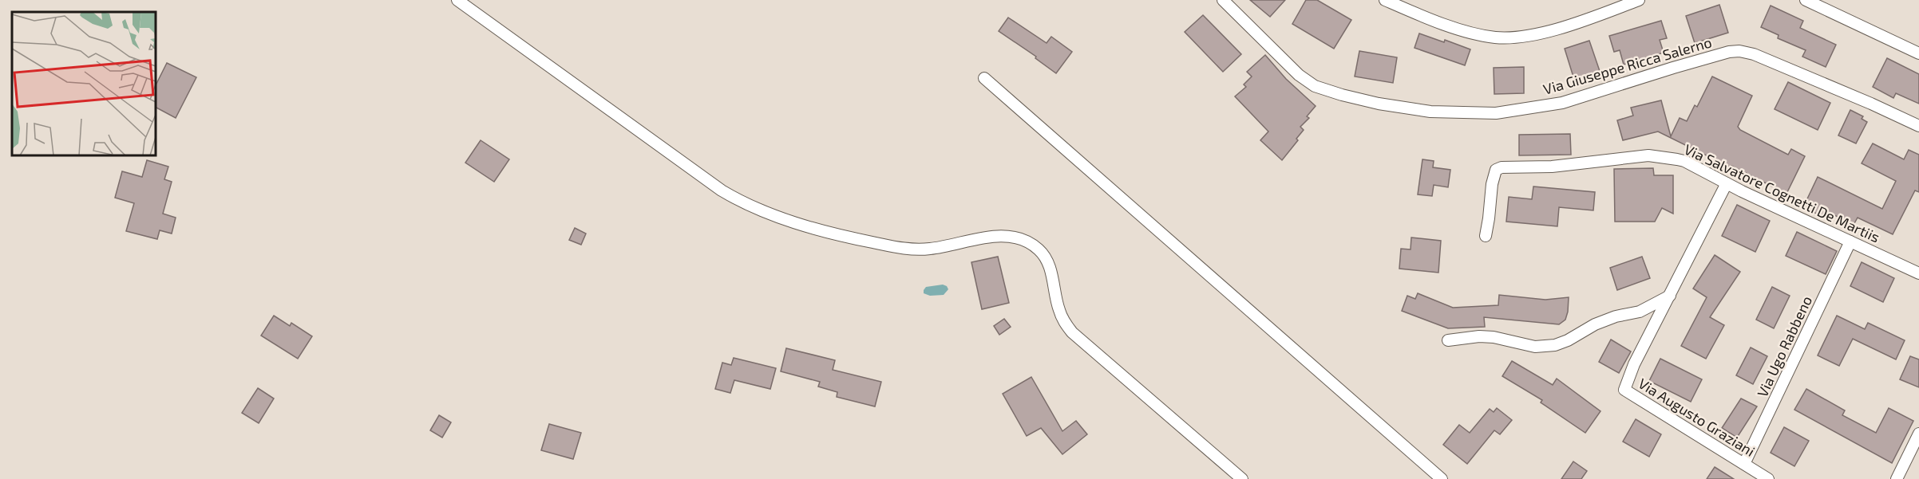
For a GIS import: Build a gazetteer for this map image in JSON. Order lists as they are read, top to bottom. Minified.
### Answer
{"streets":{"street":["Via Giuseppe Ricca Salerno","Via Salvatore Cognetti De Martiis","Via Ugo Rabbeno","Via Augusto Graziani"]},"crossings":[["Via Salvatore Cognetti De Martiis","Via Ugo Rabbeno"],["Via Salvatore Cognetti De Martiis","Via Augusto Graziani"],["Via Ugo Rabbeno","Via Augusto Graziani"]]}
